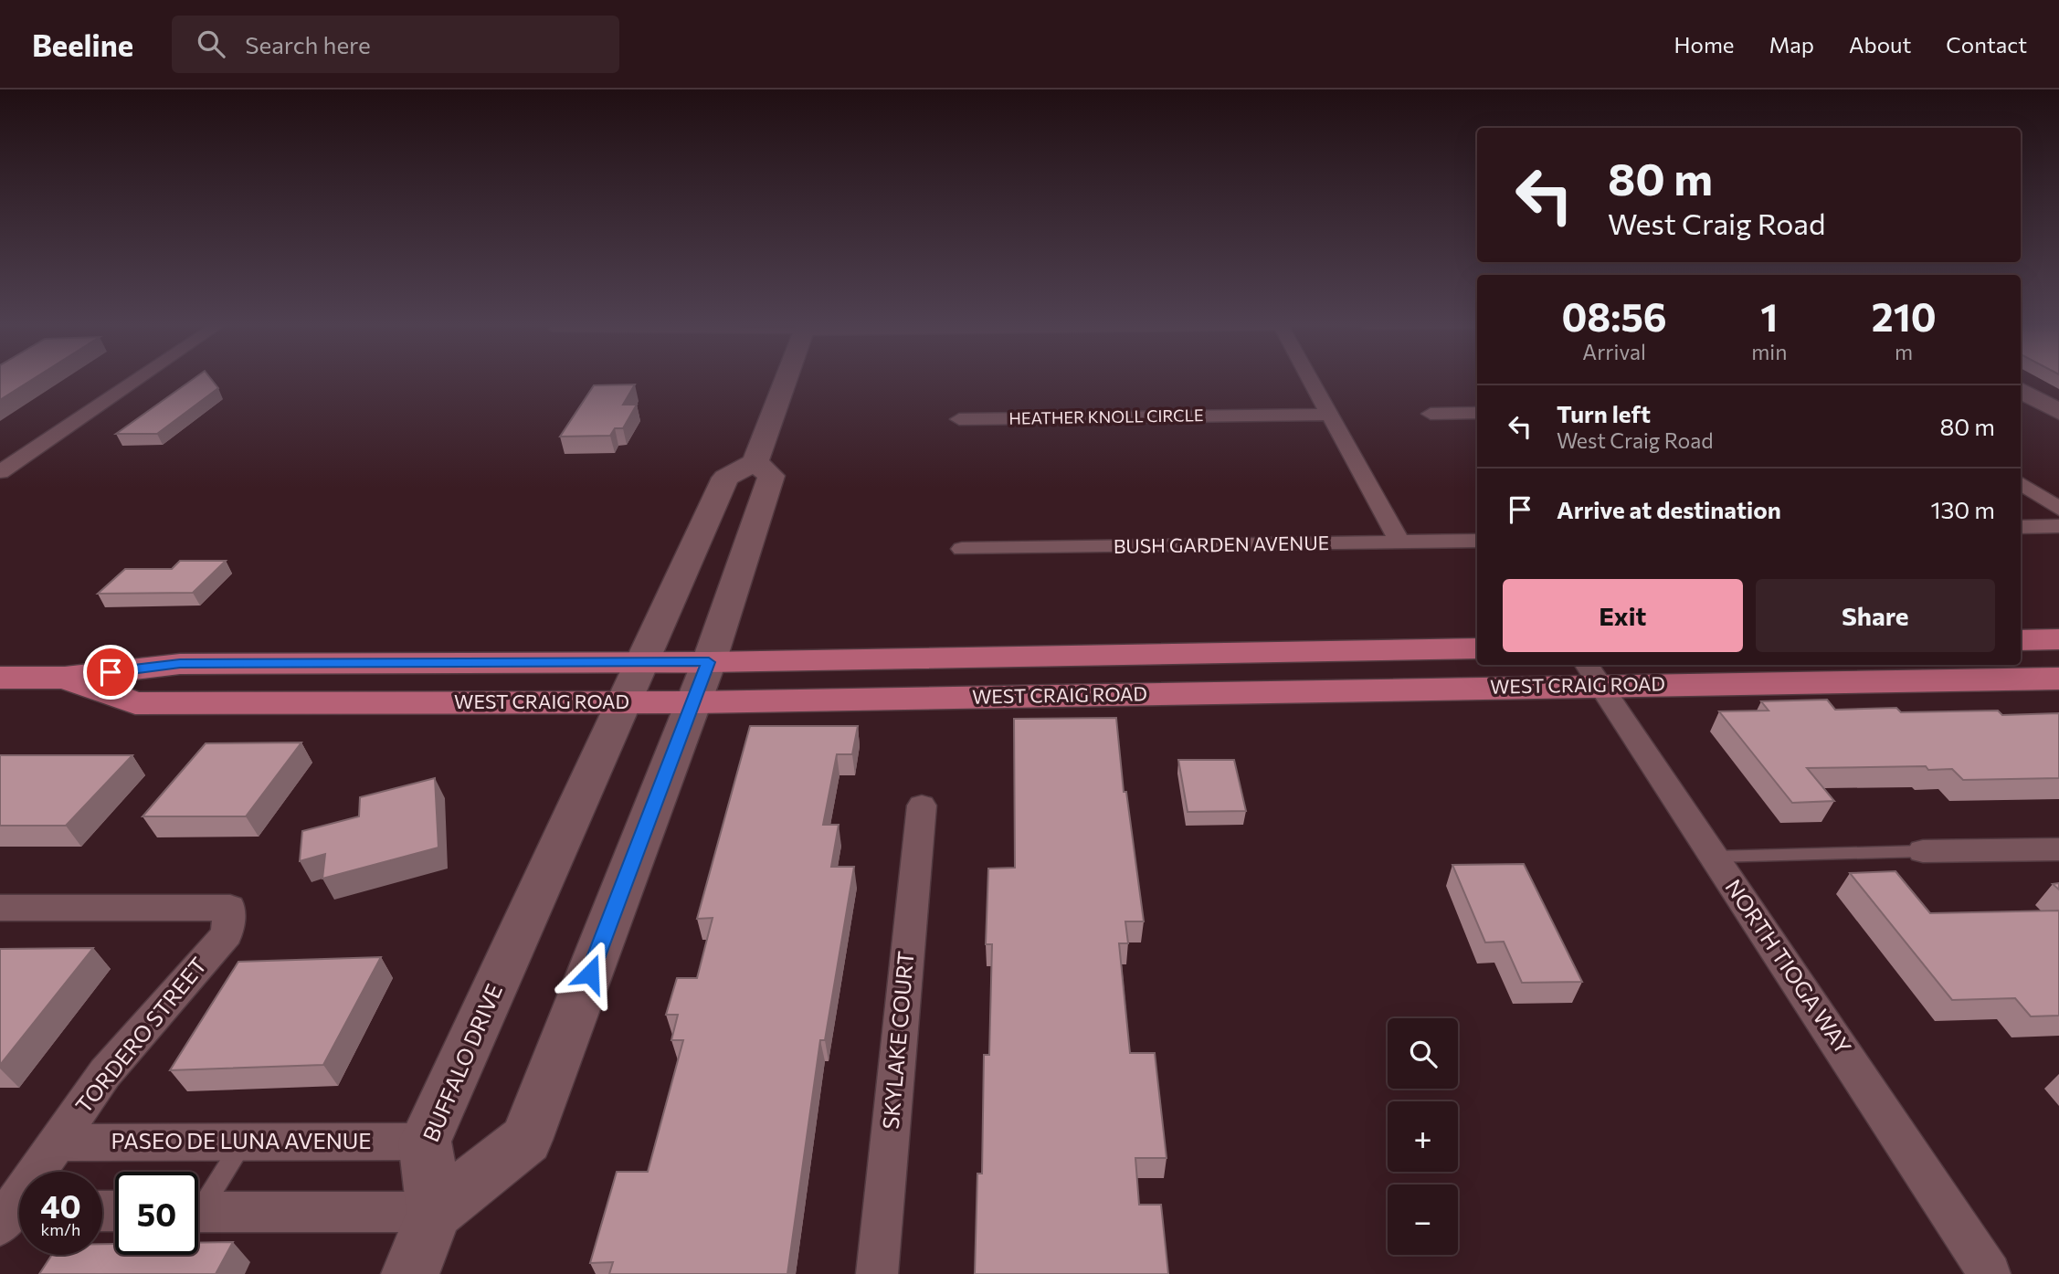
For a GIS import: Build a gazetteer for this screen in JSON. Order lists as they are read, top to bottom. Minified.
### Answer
{"streets":{"main road":["WEST CRAIG ROAD","BUFFALO DRIVE"],"street":["HEATHER KNOLL CIRCLE","BUSH GARDEN AVENUE","NORTH TIOGA WAY","TORDERO STREET","SKYLAKE COURT","PASEO DE LUNA AVENUE"]},"crossings":[["WEST CRAIG ROAD","NORTH TIOGA WAY"],["WEST CRAIG ROAD","BUFFALO DRIVE"],["TORDERO STREET","PASEO DE LUNA AVENUE"],["BUFFALO DRIVE","PASEO DE LUNA AVENUE"]],"page":{"header":"Beeline","search":"Search here","nav":["Home","Map","About","Contact"],"turn":["80 m","West Craig Road"],"eta":["08:56","Arrival","1","min","210","m"],"list":[{"name":"Turn left","note":"West Craig Road","value":"80 m"},{"name":"Arrive at destination","value":"130 m"}],"buttons":["Exit","Share"],"map_buttons":["+","−"],"speed":"40 km/h","limit":"50"}}
